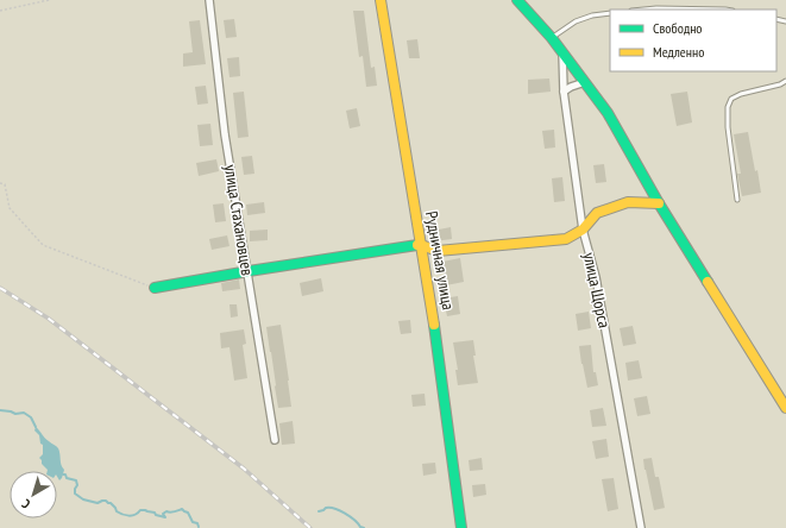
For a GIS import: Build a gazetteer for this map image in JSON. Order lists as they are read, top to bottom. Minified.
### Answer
{"streets":{"street":["улица Стахановцев","Рудничная улица","улица Щорса"]},"legend":["Свободно","Медленно"],"north":"bottom left"}
